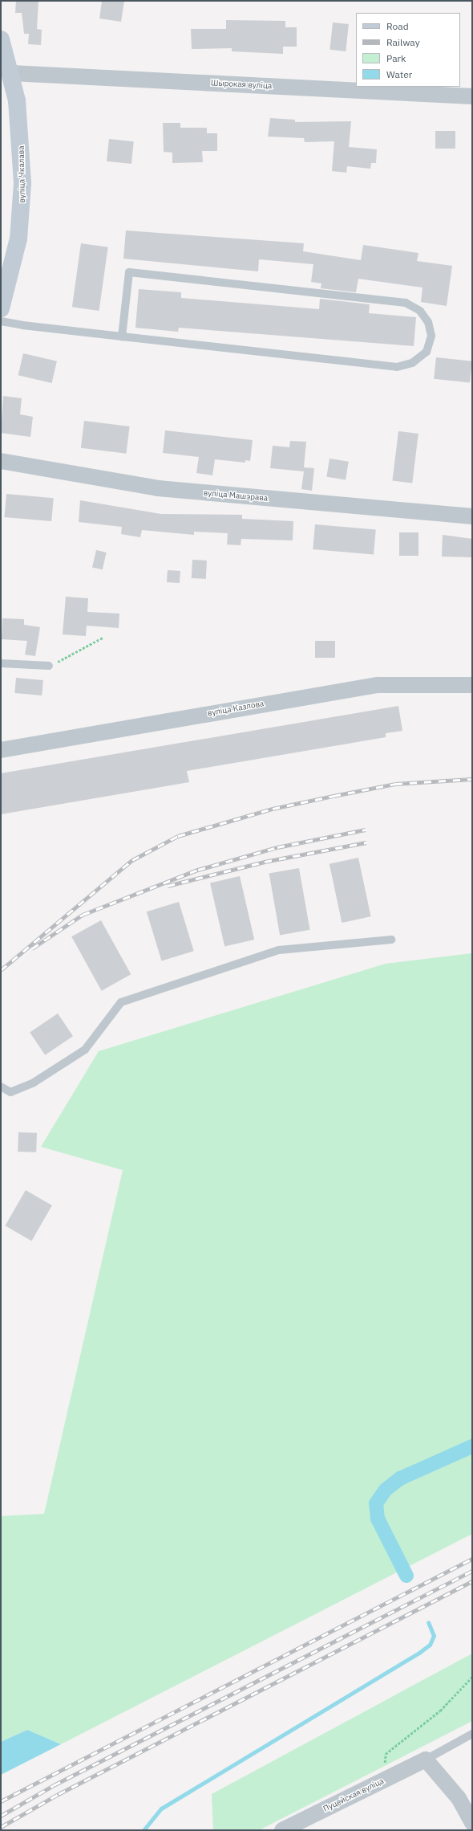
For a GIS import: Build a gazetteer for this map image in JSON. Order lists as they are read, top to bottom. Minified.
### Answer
{"streets":{"street":["Шырокая вуліца","вуліца Чкалава","вуліца Машэрава","вуліца Казлова","Пуцейская вуліца"]},"crossings":[["Шырокая вуліца","вуліца Чкалава"]],"legend":["Road","Railway","Park","Water"]}
